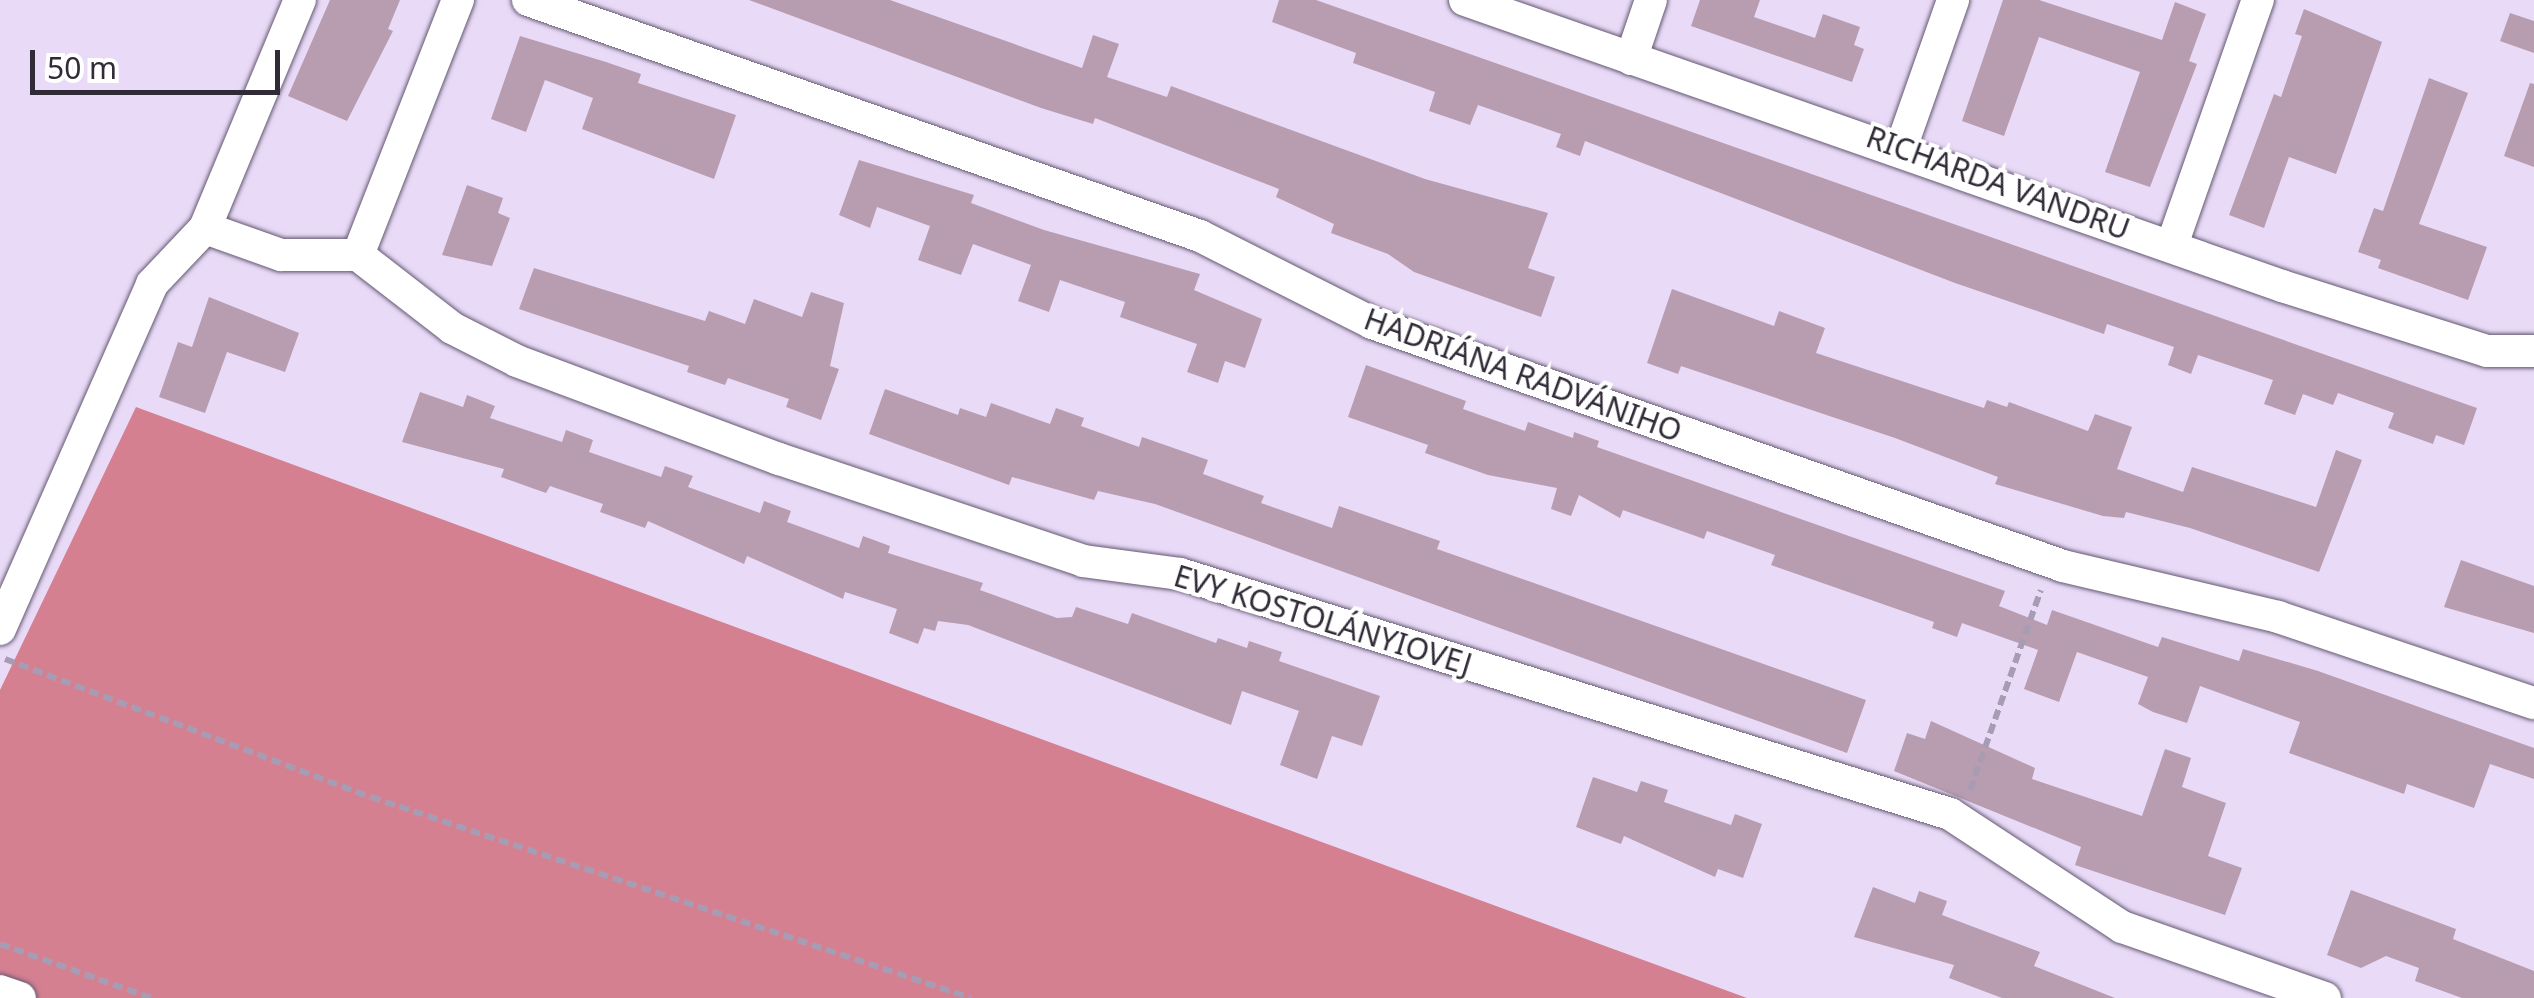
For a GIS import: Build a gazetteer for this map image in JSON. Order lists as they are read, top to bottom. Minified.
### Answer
{"streets":{"street":["RICHARDA VANDRU","HADRIÁNA RADVÁNIHO","EVY KOSTOLÁNYIOVEJ"]},"scale_bar":"50 m"}
